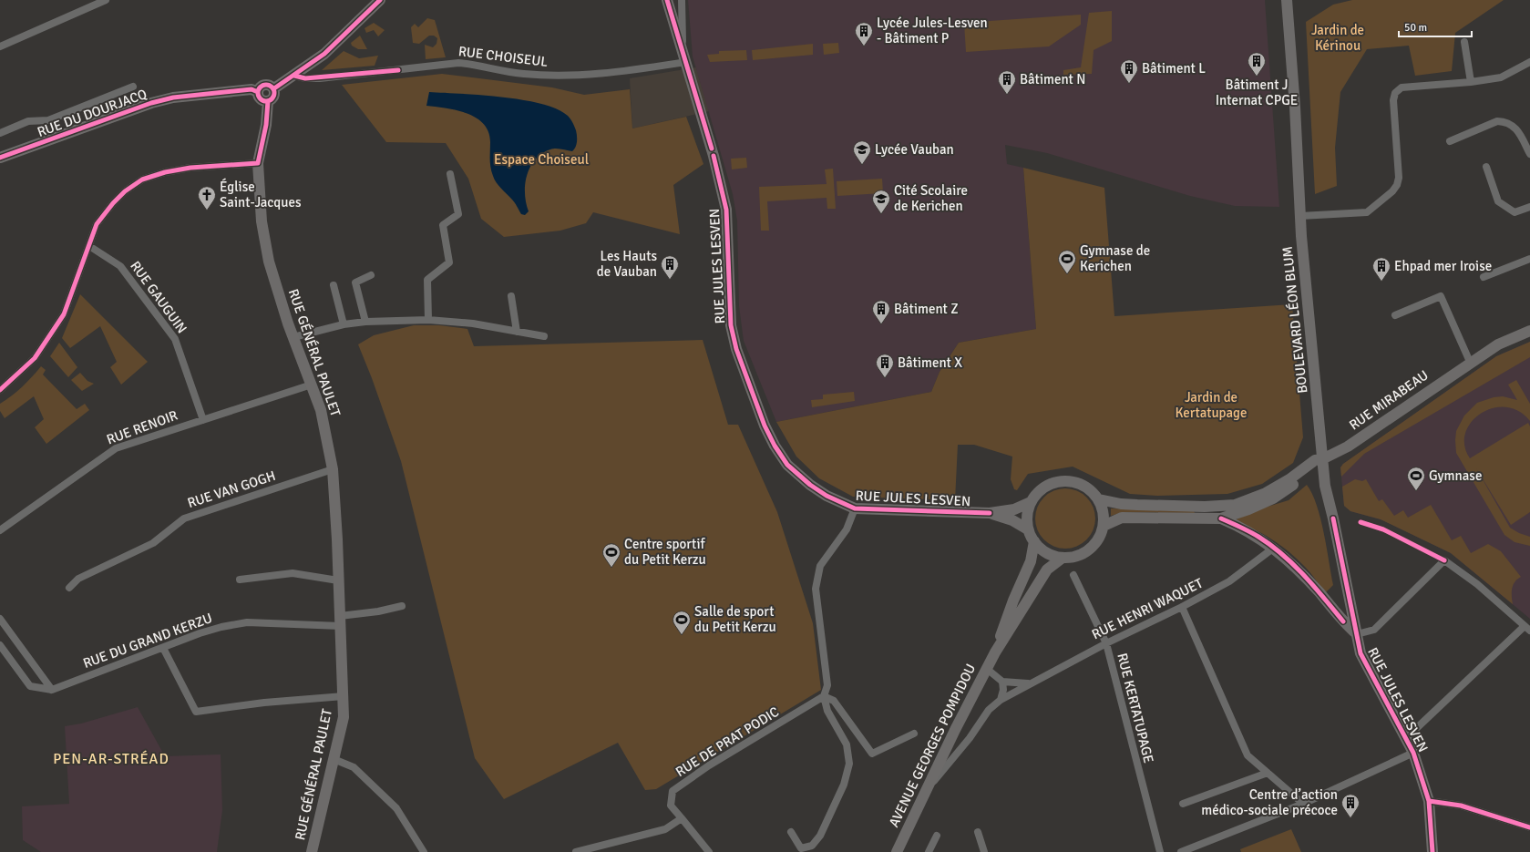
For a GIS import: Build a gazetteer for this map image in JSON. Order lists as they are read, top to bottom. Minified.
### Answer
{"streets":{"main road":["RUE DU DOURJACQ","RUE JULES LESVEN","BOULEVARD LÉON BLUM","RUE GÉNÉRAL PAULET","RUE MIRABEAU","AVENUE GEORGES POMPIDOU"],"street":["RUE CHOISEUL","RUE GAUGUIN","RUE RENOIR","RUE VAN GOGH","RUE HENRI WAQUET","RUE DU GRAND KERZU","RUE KERTATUPAGE","RUE DE PRAT PODIC"]},"crossings":[["RUE CHOISEUL","RUE JULES LESVEN"],["RUE DU DOURJACQ","RUE GÉNÉRAL PAULET"],["RUE JULES LESVEN","BOULEVARD LÉON BLUM"],["RUE JULES LESVEN","RUE MIRABEAU"],["RUE JULES LESVEN","RUE HENRI WAQUET"],["RUE JULES LESVEN","AVENUE GEORGES POMPIDOU"],["RUE GAUGUIN","RUE RENOIR"],["BOULEVARD LÉON BLUM","RUE MIRABEAU"],["RUE GÉNÉRAL PAULET","RUE RENOIR"],["RUE GÉNÉRAL PAULET","RUE VAN GOGH"],["RUE GÉNÉRAL PAULET","RUE DU GRAND KERZU"],["RUE HENRI WAQUET","RUE KERTATUPAGE"],["RUE HENRI WAQUET","AVENUE GEORGES POMPIDOU"]],"districts":["PEN-AR-STRÉAD"],"parks":["Jardin de Kérinou","Espace Choiseul","Jardin de Kertatupage"],"places":{"building":["Lycée Jules-Lesven - Bâtiment P","Bâtiment J Internat CPGE","Bâtiment L","Bâtiment N","Les Hauts de Vauban","Ehpad mer Iroise","Bâtiment Z","Bâtiment X","Centre d’action médico-sociale précoce"],"school or university":["Lycée Vauban","Cité Scolaire de Kerichen"],"church":["Église Saint-Jacques"],"sports":["Gymnase de Kerichen","Gymnase","Centre sportif du Petit Kerzu","Salle de sport du Petit Kerzu"]},"scale_bar":"50 m"}
